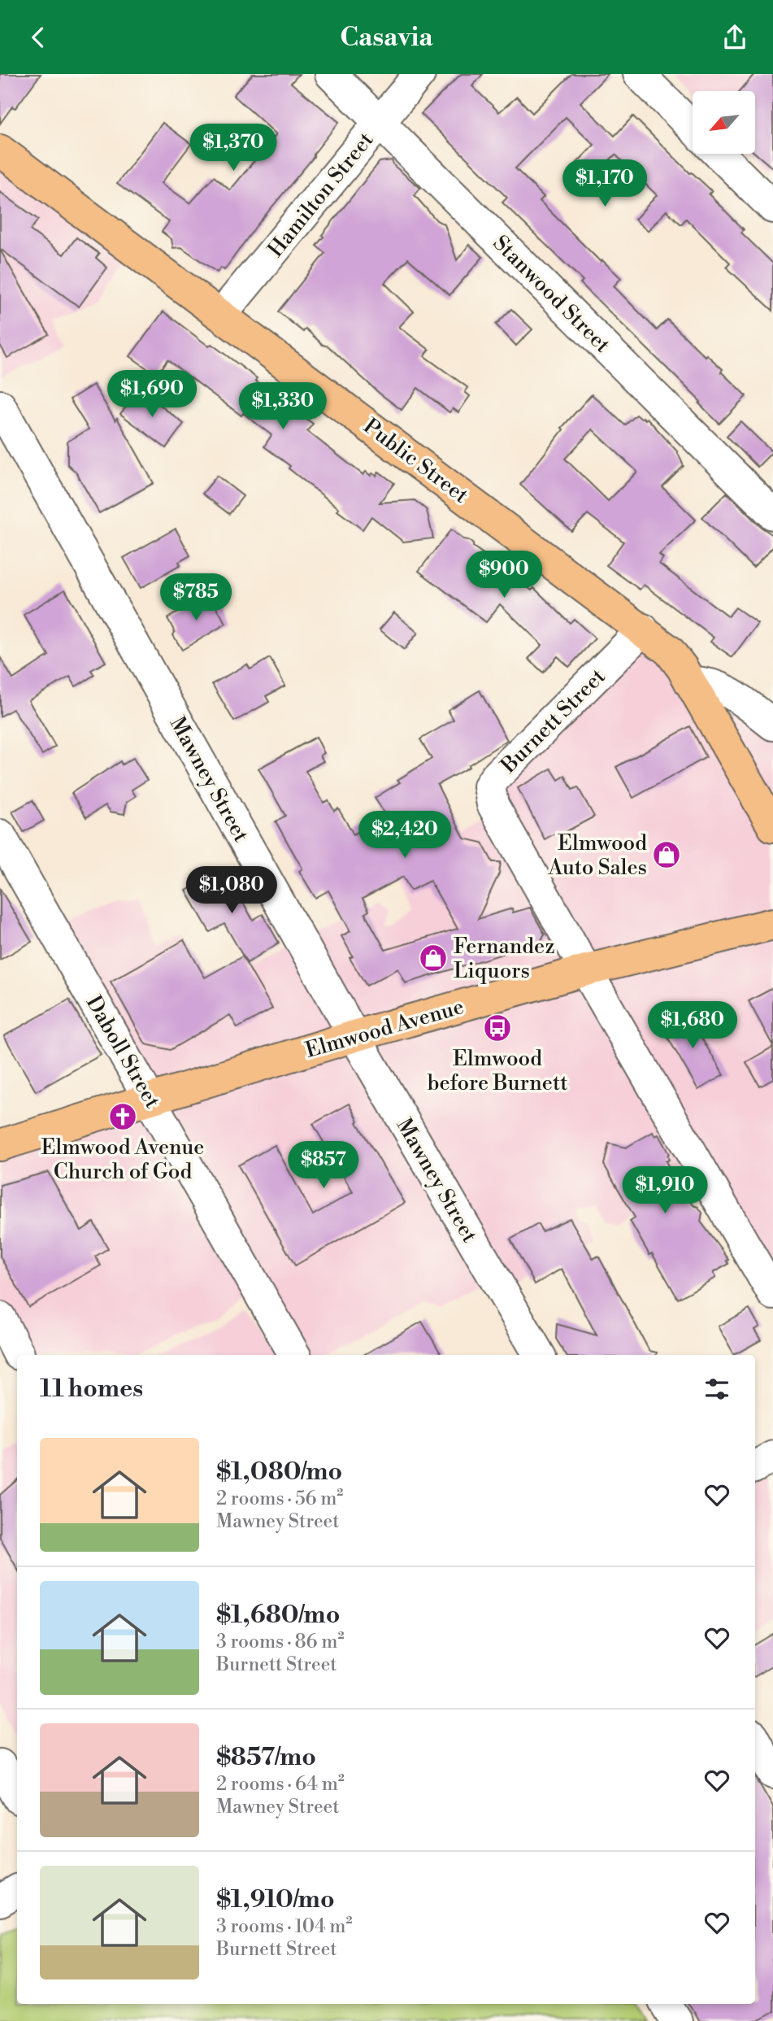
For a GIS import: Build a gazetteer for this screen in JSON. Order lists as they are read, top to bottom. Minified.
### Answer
{"streets":{"main road":["Public Street","Elmwood Avenue"],"street":["Hamilton Street","Stanwood Street","Burnett Street","Mawney Street","Daboll Street"]},"crossings":[["Hamilton Street","Stanwood Street"],["Hamilton Street","Public Street"],["Public Street","Burnett Street"],["Burnett Street","Elmwood Avenue"],["Mawney Street","Elmwood Avenue"],["Elmwood Avenue","Daboll Street"]],"places":{"shop":["Elmwood Auto Sales","Fernandez Liquors"],"bus stop":["Elmwood before Burnett"],"church":["Elmwood Avenue Church of God"]},"north":"bottom left","page":{"header":"Casavia","price":["$1,370","$1,170","$1,690","$1,330","$900","$785","$2,420","$1,080","$1,680","$857","$1,910"],"heading":"11 homes","list":[{"name":"$1,080/mo","note":"2 rooms · 56 m² · Mawney Street"},{"name":"$1,680/mo","note":"3 rooms · 86 m² · Burnett Street"},{"name":"$857/mo","note":"2 rooms · 64 m² · Mawney Street"},{"name":"$1,910/mo","note":"3 rooms · 104 m² · Burnett Street"}]}}
